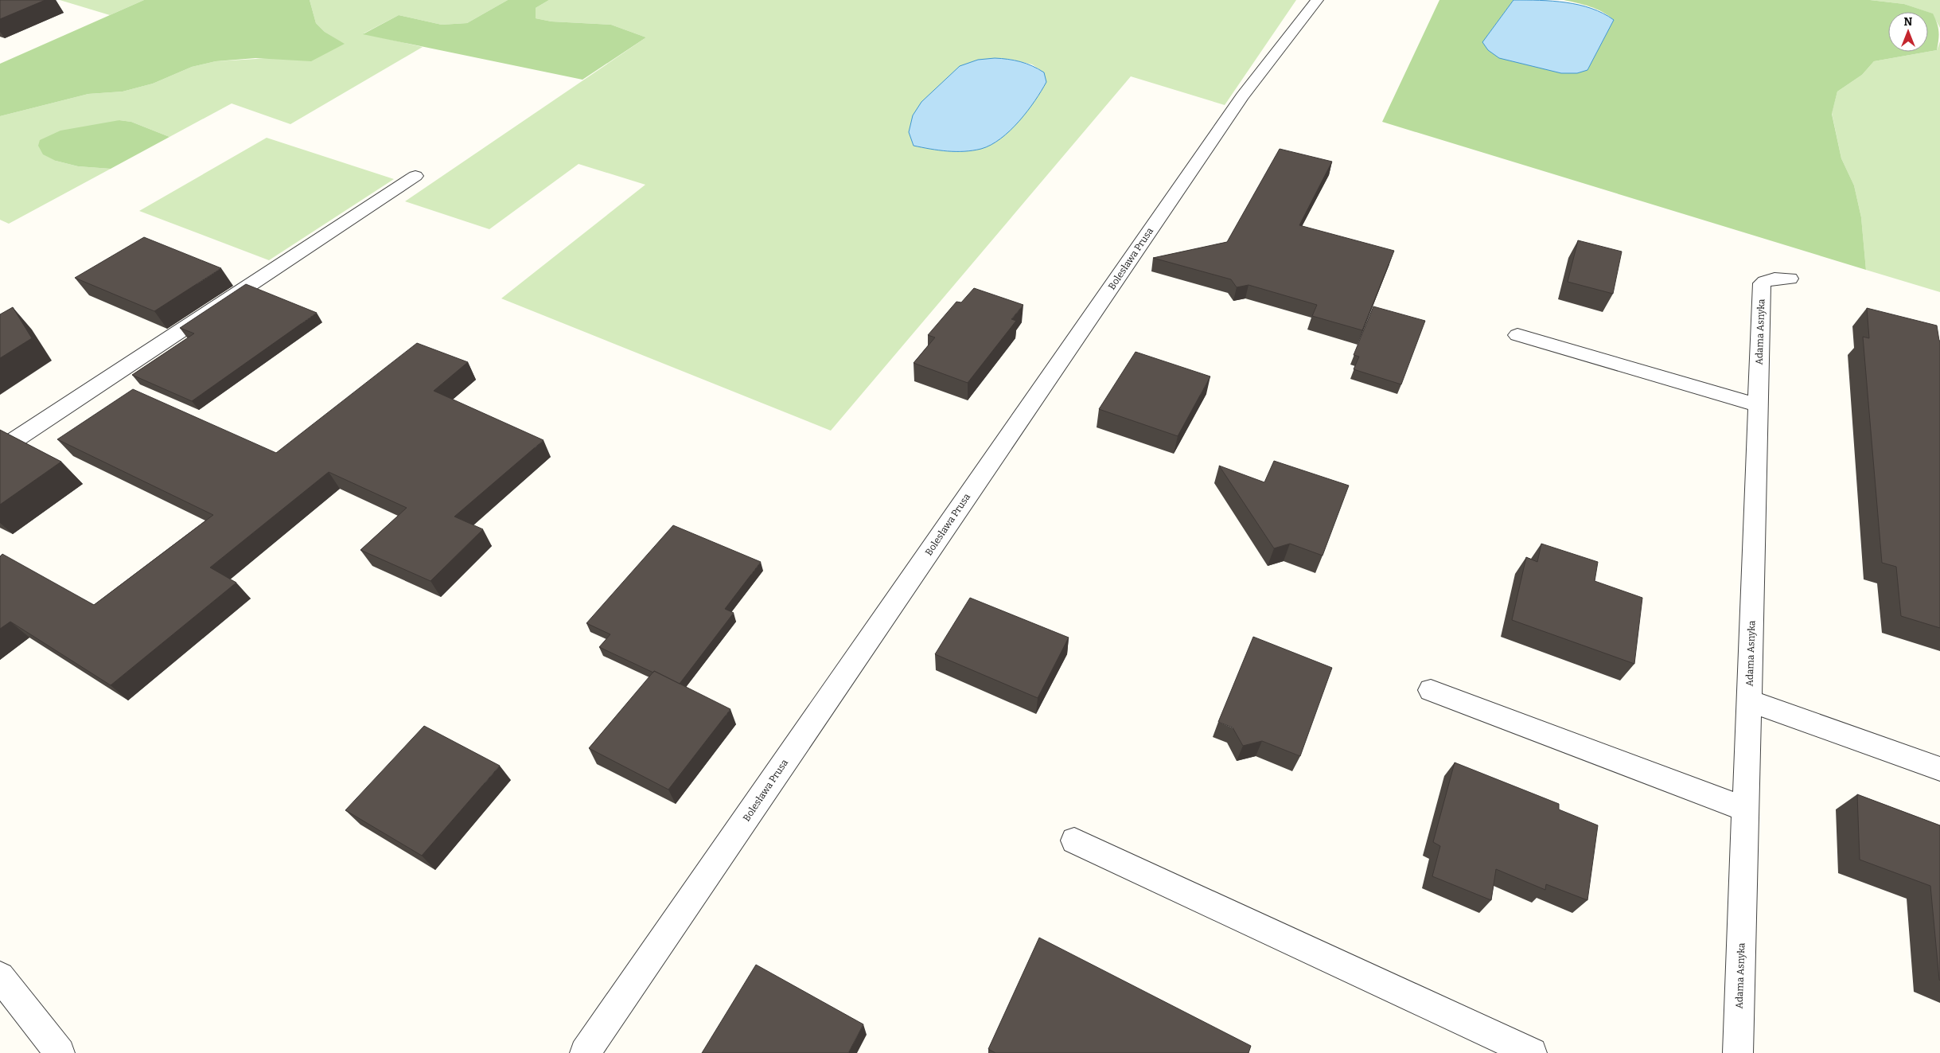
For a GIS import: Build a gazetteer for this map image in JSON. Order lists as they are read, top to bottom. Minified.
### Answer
{"streets":{"street":["Bolesława Prusa","Adama Asnyka"]},"north":"top"}
